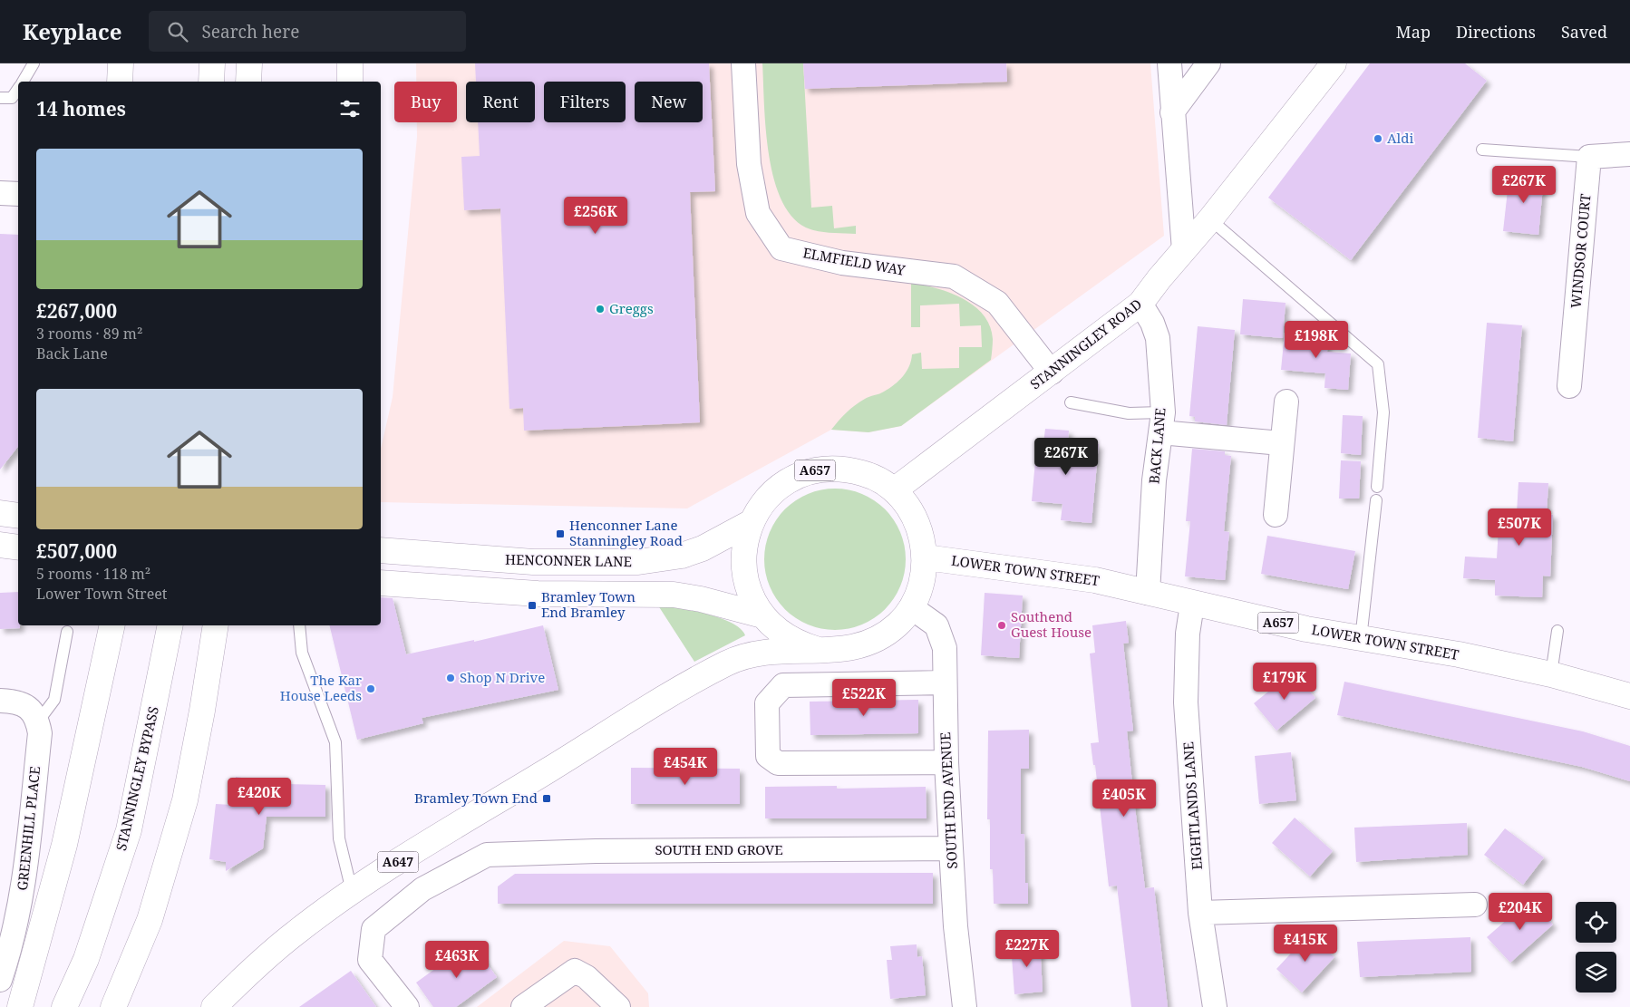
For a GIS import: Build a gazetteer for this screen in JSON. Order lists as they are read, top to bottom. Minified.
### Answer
{"streets":{"main road":["STANNINGLEY ROAD","A657","HENCONNER LANE","LOWER TOWN STREET","STANNINGLEY BYPASS","A647"],"street":["WINDSOR COURT","ELMFIELD WAY","BACK LANE","SOUTH END AVENUE","EIGHTLANDS LANE","GREENHILL PLACE","SOUTH END GROVE"]},"crossings":[["ELMFIELD WAY","STANNINGLEY ROAD"],["STANNINGLEY ROAD","BACK LANE"],["STANNINGLEY ROAD","A657"],["BACK LANE","LOWER TOWN STREET"],["A657","HENCONNER LANE"],["A657","LOWER TOWN STREET"],["A657","SOUTH END AVENUE"],["A657","A647"],["LOWER TOWN STREET","EIGHTLANDS LANE"],["SOUTH END AVENUE","SOUTH END GROVE"]],"places":{"other":["Aldi","Greggs","Southend Guest House","Shop N Drive","The Kar House Leeds"],"transit":["Henconner Lane Stanningley Road","Bramley Town End Bramley","Bramley Town End"]},"page":{"header":"Keyplace","search":"Search here","nav":["Map","Directions","Saved"],"chip":["Buy","Rent","Filters","New"],"heading":"14 homes","list":[{"name":"£267,000","note":"3 rooms · 89 m² · Back Lane"},{"name":"£507,000","note":"5 rooms · 118 m² · Lower Town Street"}],"price":["£267K","£256K","£198K","£267K","£507K","£179K","£522K","£454K","£420K","£405K","£204K","£415K","£227K","£463K"]}}
